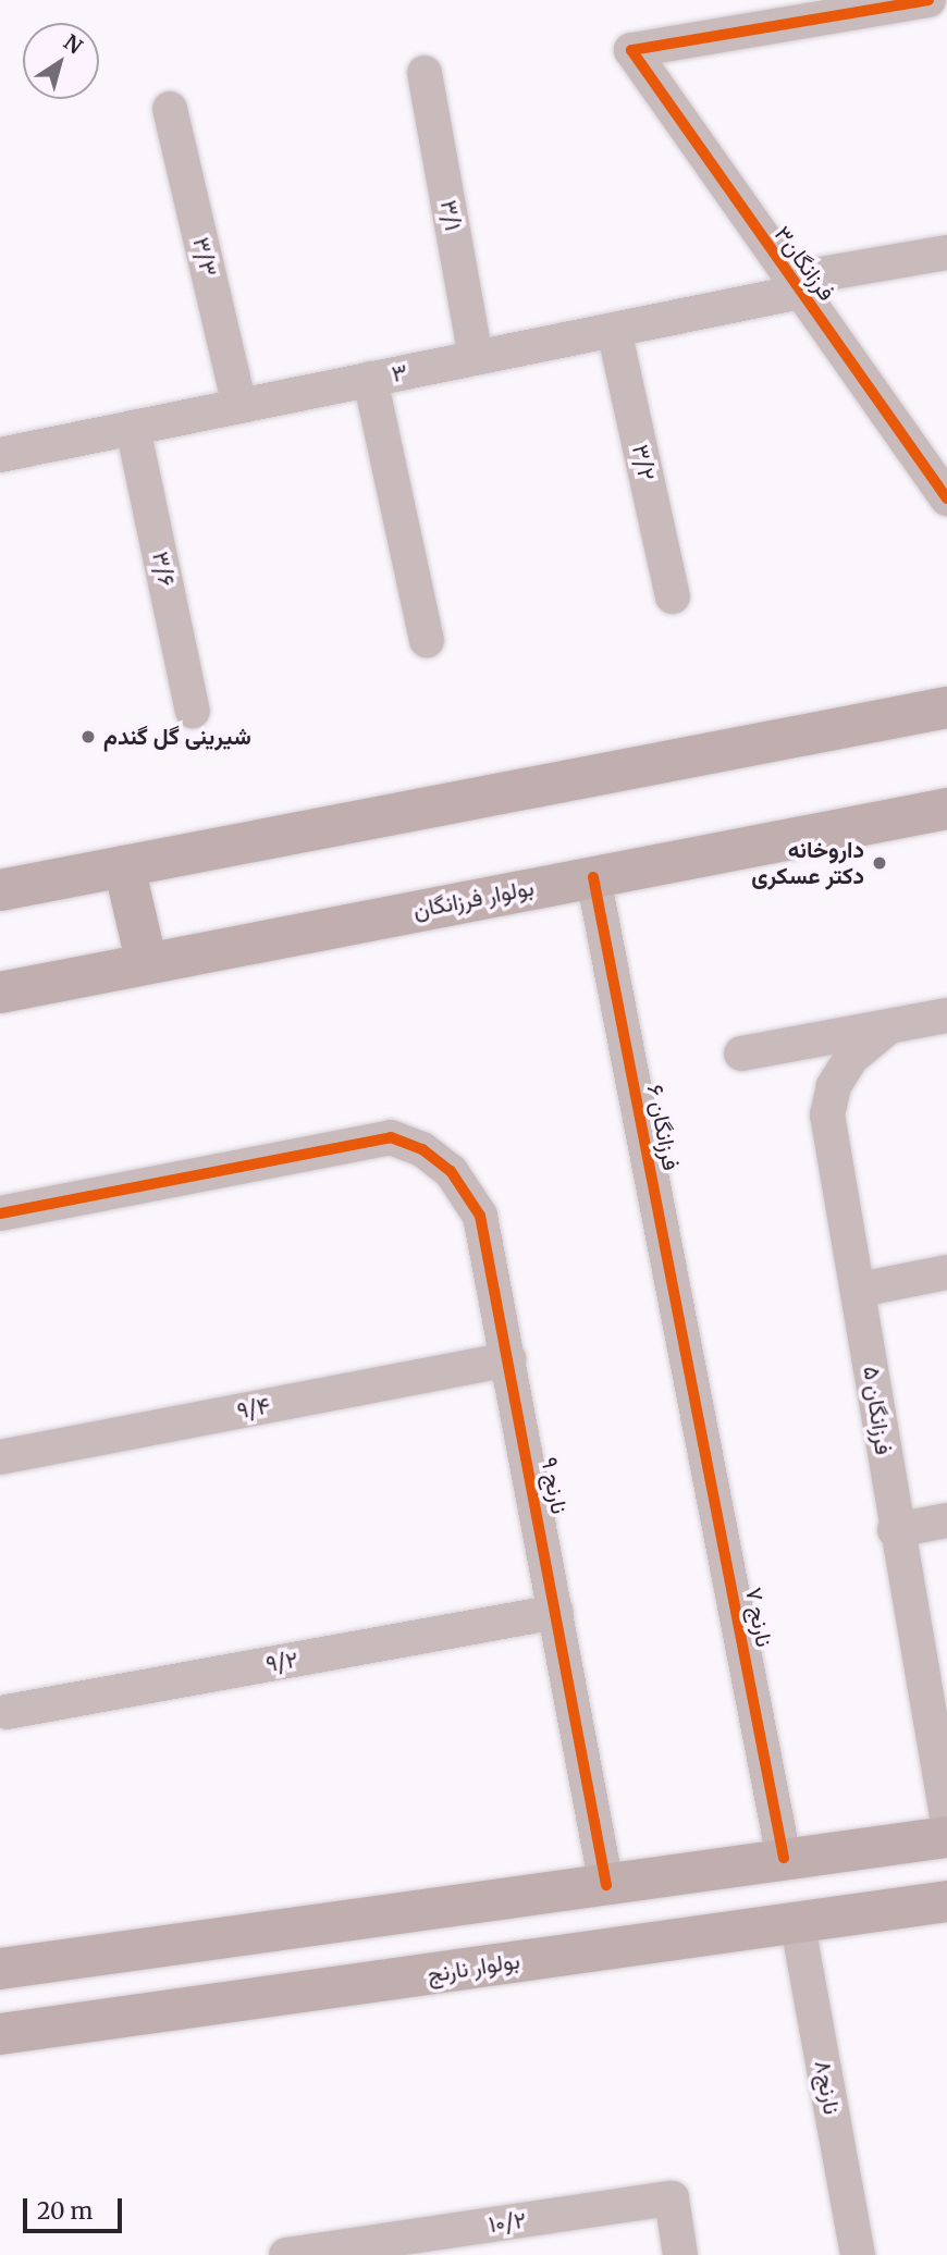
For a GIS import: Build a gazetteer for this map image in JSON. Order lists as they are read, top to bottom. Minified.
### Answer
{"streets":{"main road":["بولوار فرزانگان","بولوار نارنج"],"street":["۳/۱","۳/۳","فرزانگان۳","۳","۳/۲","۳/۶","فرزانگان ۶","۹/۴","فرزانگان ۵","نارنج ۹","نارنج ۷","۹/۲","نارنج۸","۱۰/۲"]},"crossings":[["۳/۱","۳"],["۳/۳","۳"],["فرزانگان۳","۳"],["۳","۳/۲"],["۳","۳/۶"],["بولوار فرزانگان","فرزانگان ۶"],["فرزانگان ۶","نارنج ۷"],["۹/۴","نارنج ۹"],["نارنج ۹","۹/۲"],["بولوار نارنج","نارنج۸"]],"places":["شیرینی گل گندم","داروخانه دکتر عسکری"],"scale_bar":"20 m","north":"top right"}
